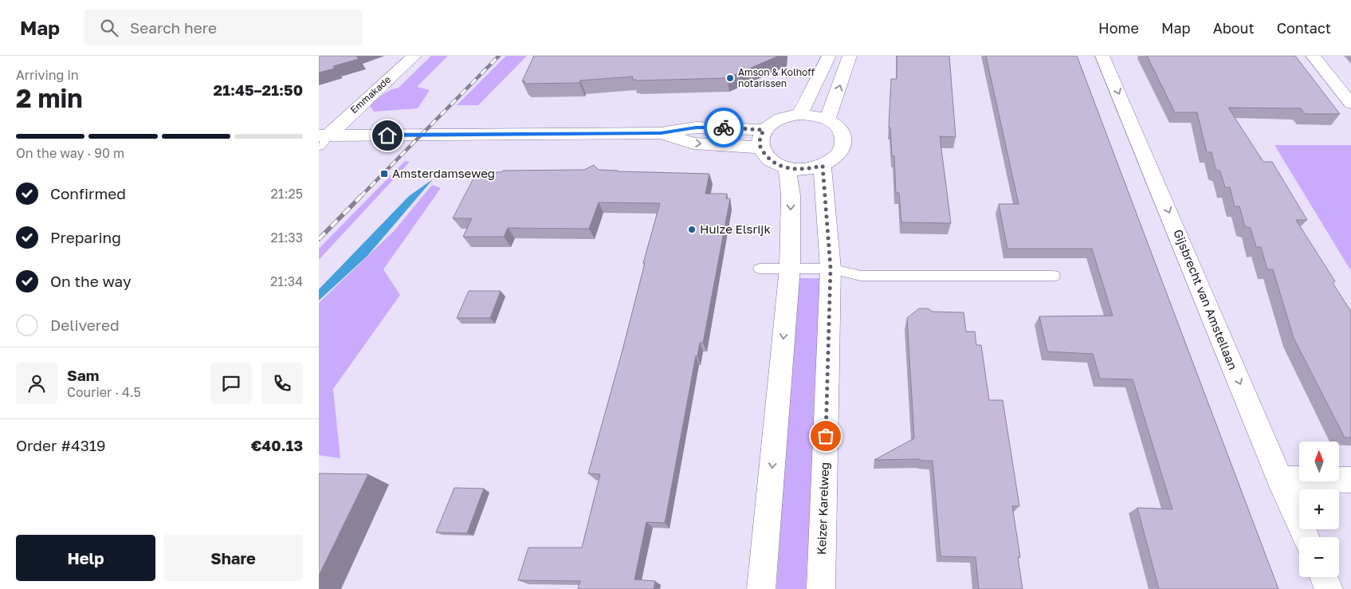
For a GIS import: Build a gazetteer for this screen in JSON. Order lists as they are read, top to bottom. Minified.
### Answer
{"streets":{"main road":["Emmakade","Gijsbrecht van Amstellaan","Keizer Karelweg"]},"one_way":["Gijsbrecht van Amstellaan"],"places":{"other":["Amson & Kolhoff notarissen","Huize Elsrijk"],"transit":["Amsterdamseweg"]},"north":"top","page":{"header":"Map","search":"Search here","nav":["Home","Map","About","Contact"],"heading":["2 min","Arriving in","21:45–21:50"],"panel":["Sam","Courier · 4.5","Order #4319","€40.13"],"bar":"On the way · 90 m","list":[["Confirmed","21:25"],["Preparing","21:33"],["On the way","21:34"],"Delivered"],"map_buttons":["+","−"],"buttons":["Help","Share"]}}
